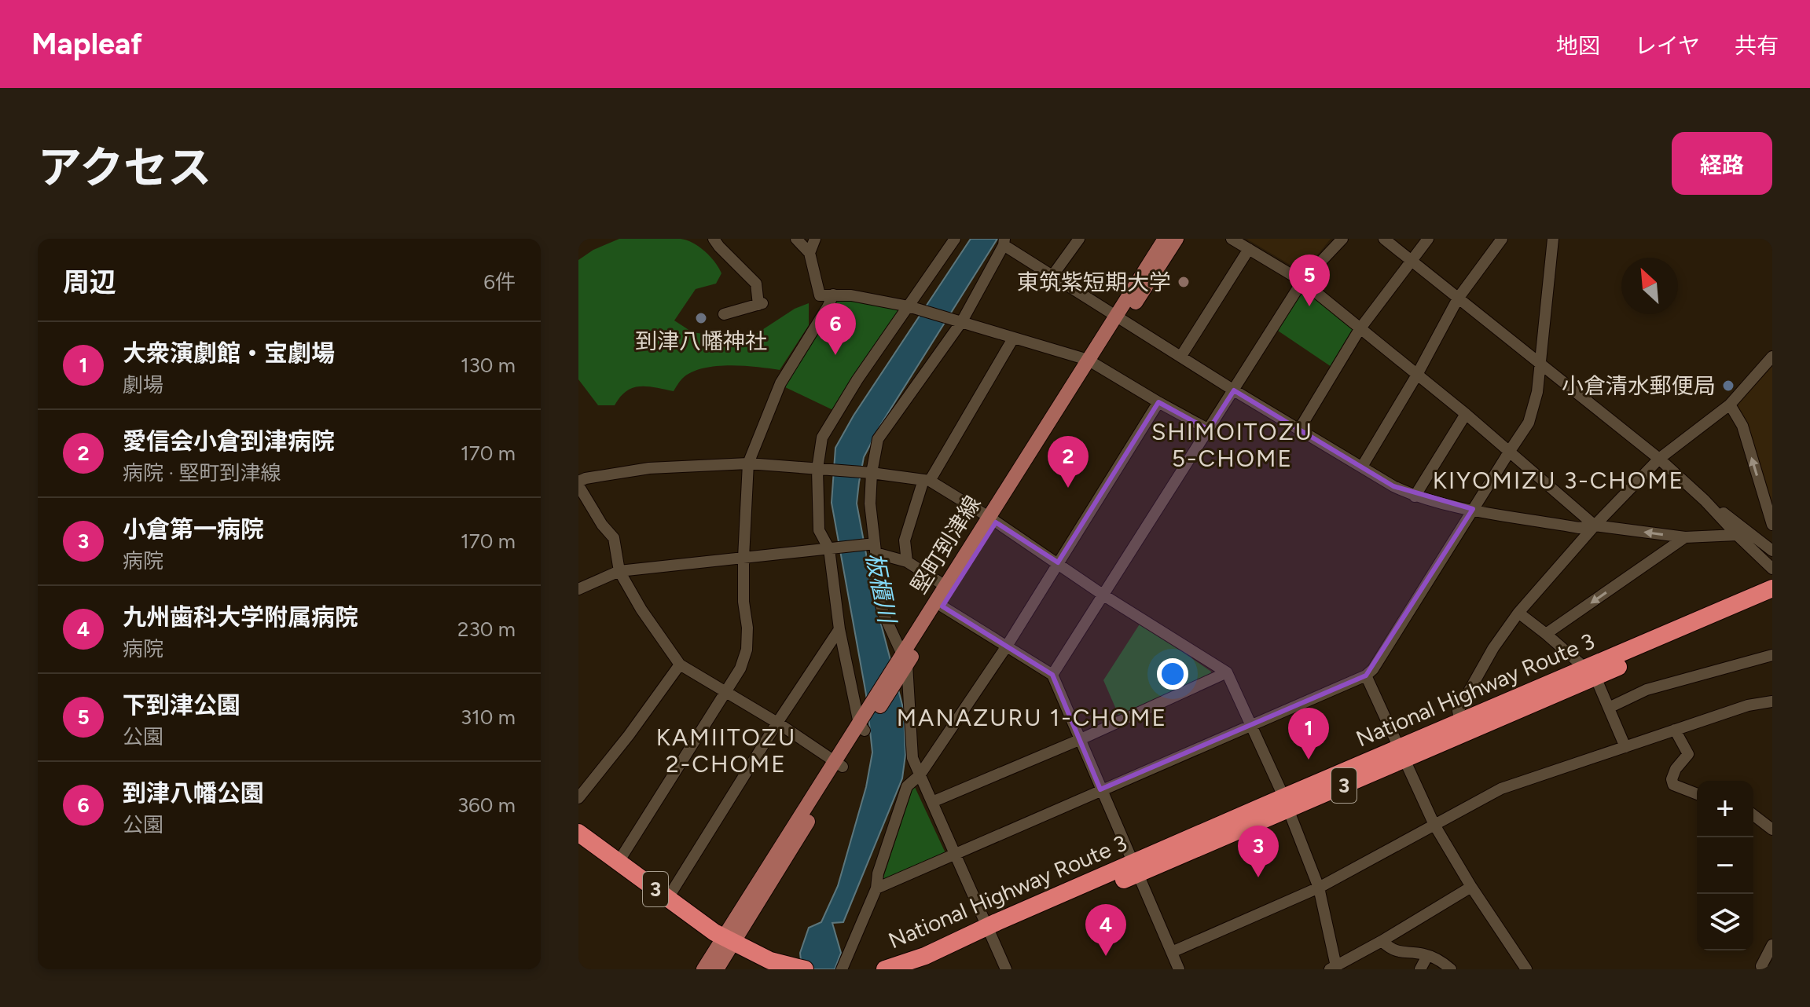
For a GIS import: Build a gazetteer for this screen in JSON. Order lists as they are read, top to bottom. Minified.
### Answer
{"streets":{"highway":["National Highway Route 3","3"],"main road":["堅町到津線"]},"crossings":[["堅町到津線","3"]],"districts":["SHIMOITOZU 5-CHOME","KIYOMIZU 3-CHOME","MANAZURU 1-CHOME","KAMIITOZU 2-CHOME"],"water":["板櫃川"],"places":["東筑紫短期大学","到津八幡神社","小倉清水郵便局"],"north":"top left","page":{"header":"Mapleaf","nav":["地図","レイヤ","共有"],"title":"アクセス","buttons":"経路","heading":["周辺","6件"],"pins":["5","6","2","1","3","4"],"list":[{"mark":"1","name":"大衆演劇館・宝劇場","note":"劇場","value":"130 m"},{"mark":"2","name":"愛信会小倉到津病院","note":"病院 · 堅町到津線","value":"170 m"},{"mark":"3","name":"小倉第一病院","note":"病院","value":"170 m"},{"mark":"4","name":"九州歯科大学附属病院","note":"病院","value":"230 m"},{"mark":"5","name":"下到津公園","note":"公園","value":"310 m"},{"mark":"6","name":"到津八幡公園","note":"公園","value":"360 m"}],"map_buttons":["+","−"]}}
